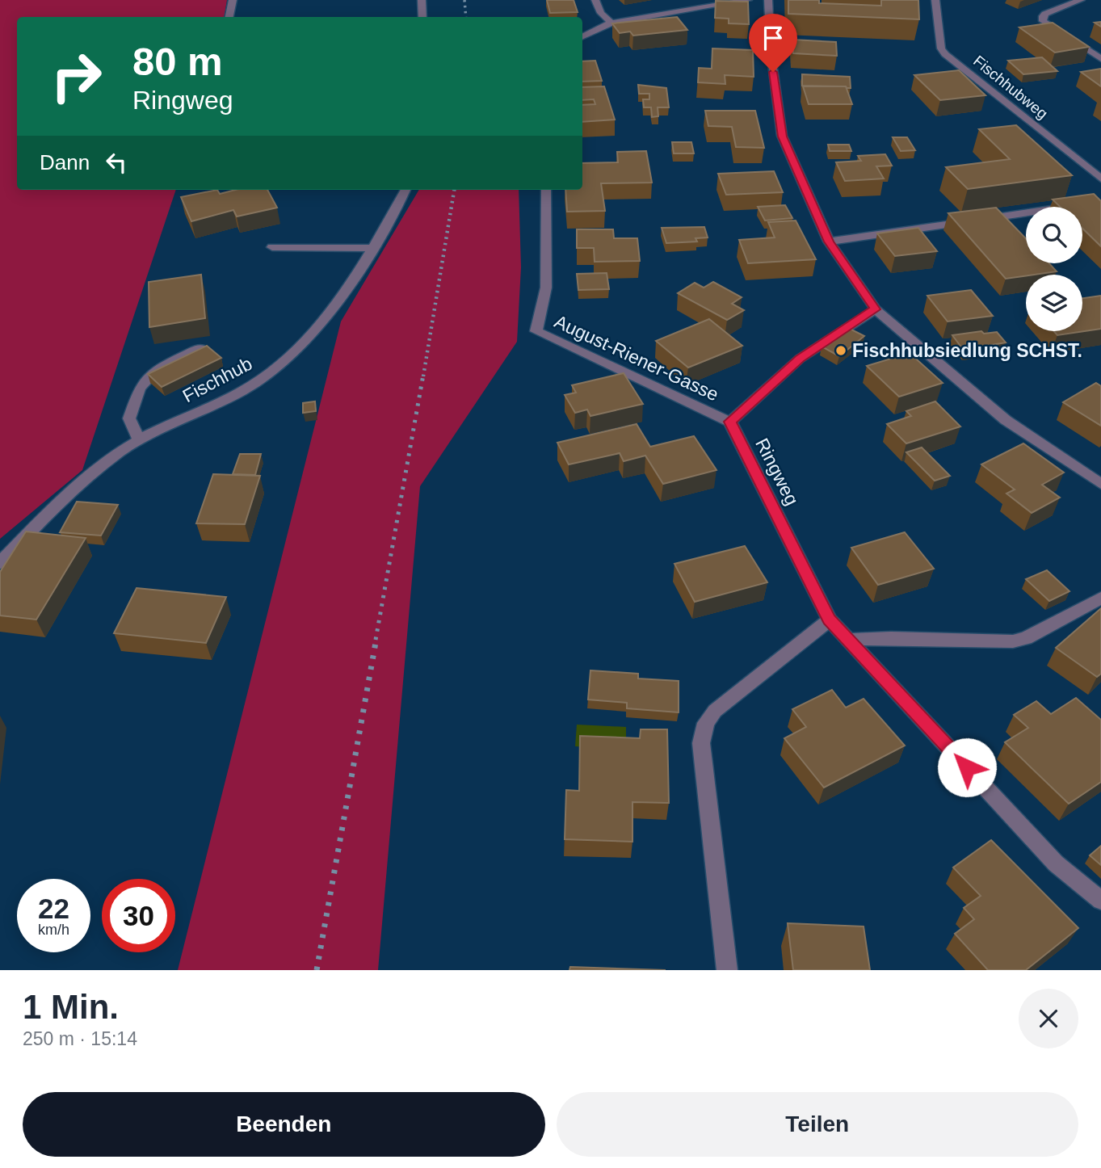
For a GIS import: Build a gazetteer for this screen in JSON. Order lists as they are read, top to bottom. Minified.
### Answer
{"streets":{"street":["Fischhubweg","August-Riener-Gasse","Fischhub","Ringweg"]},"crossings":[["August-Riener-Gasse","Ringweg"]],"places":["Fischhubsiedlung SCHST."],"page":{"turn":["80 m","Ringweg"],"then":"Dann","speed":"22 km/h","limit":"30","heading":["1 Min.","250 m · 15:14"],"buttons":["Beenden","Teilen"]}}
